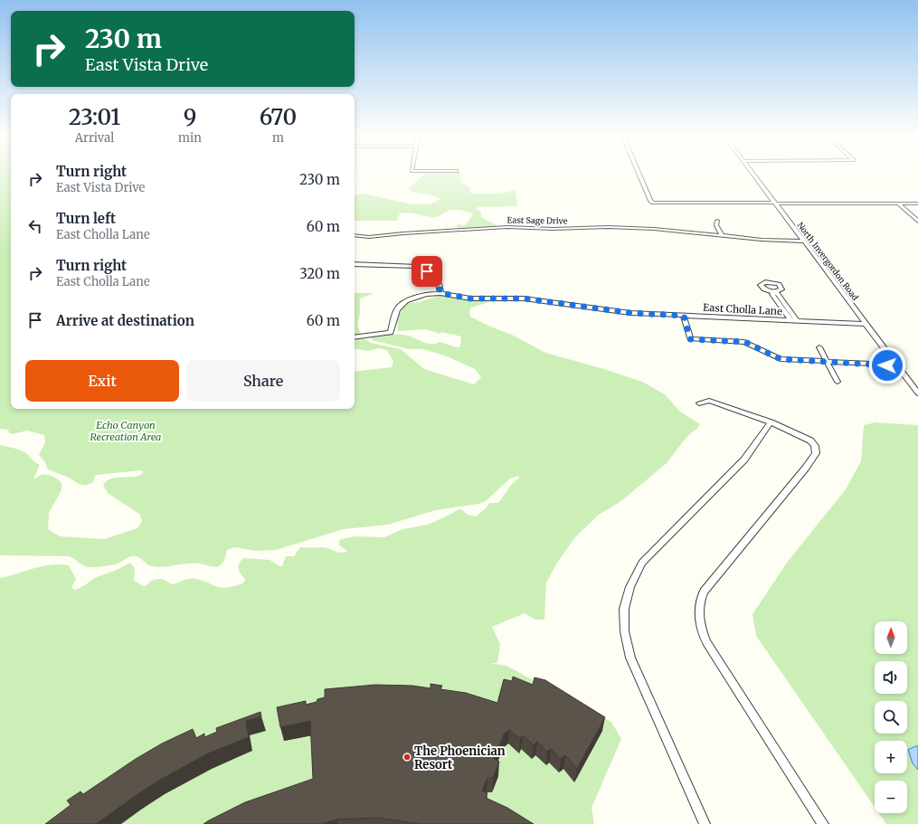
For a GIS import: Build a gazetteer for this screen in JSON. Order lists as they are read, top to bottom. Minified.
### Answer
{"streets":{"street":["East Sage Drive","North Invergordon Road","East Cholla Lane"]},"crossings":[["East Sage Drive","North Invergordon Road"],["North Invergordon Road","East Cholla Lane"]],"parks":["Echo Canyon Recreation Area"],"places":["The Phoenician Resort"],"north":"top","page":{"turn":["230 m","East Vista Drive"],"eta":["23:01","Arrival","9","min","670","m"],"list":[{"name":"Turn right","note":"East Vista Drive","value":"230 m"},{"name":"Turn left","note":"East Cholla Lane","value":"60 m"},{"name":"Turn right","note":"East Cholla Lane","value":"320 m"},{"name":"Arrive at destination","value":"60 m"}],"buttons":["Exit","Share"],"map_buttons":["+","−"]}}
